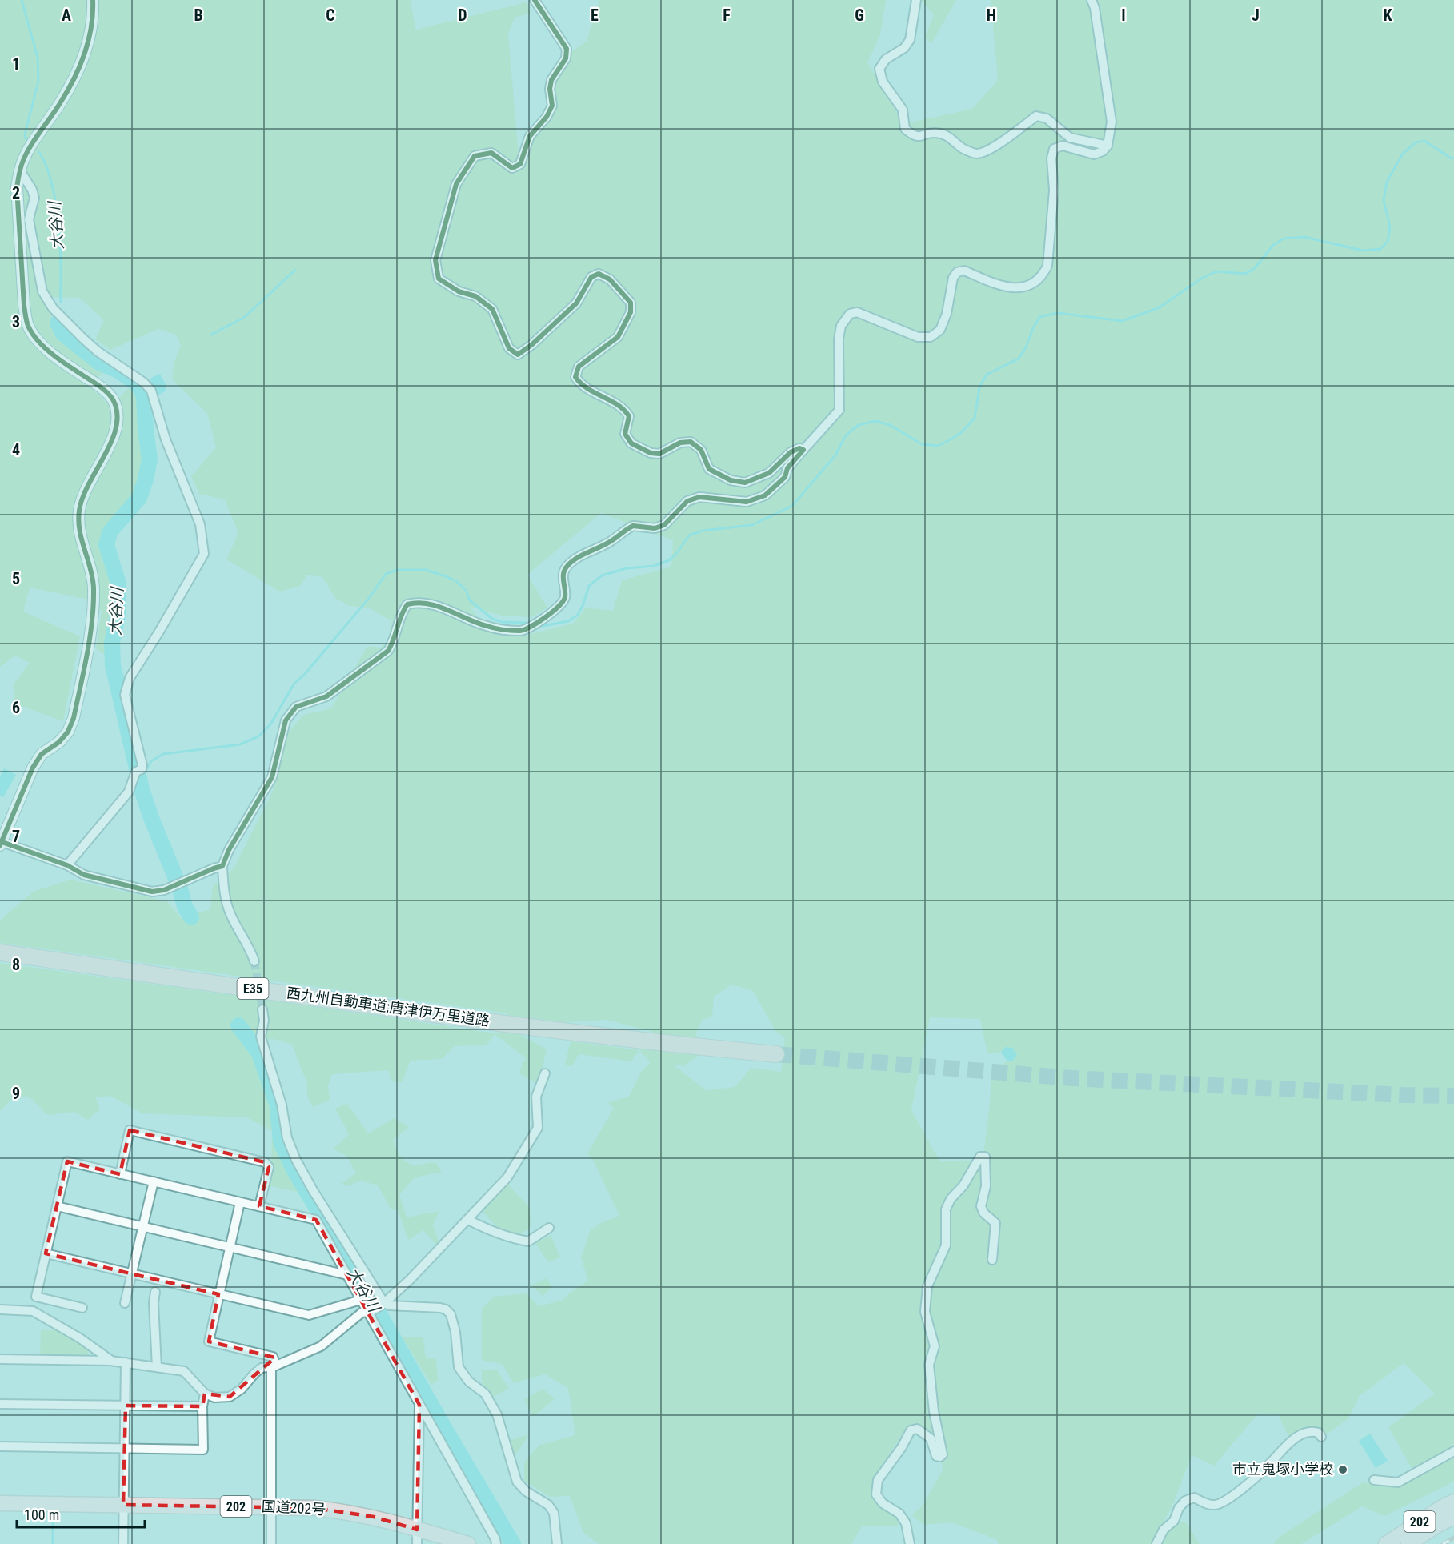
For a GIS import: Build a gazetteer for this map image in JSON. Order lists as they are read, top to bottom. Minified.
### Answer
{"streets":{"highway":["E35","西九州自動車道;唐津伊万里道路","202","国道202号"]},"water":["大谷川"],"places":["市立鬼塚小学校"],"scale_bar":"100 m","grid":{"columns":["A","B","C","D","E","F","G","H","I","J","K"],"rows":["1","2","3","4","5","6","7","8","9"]}}
